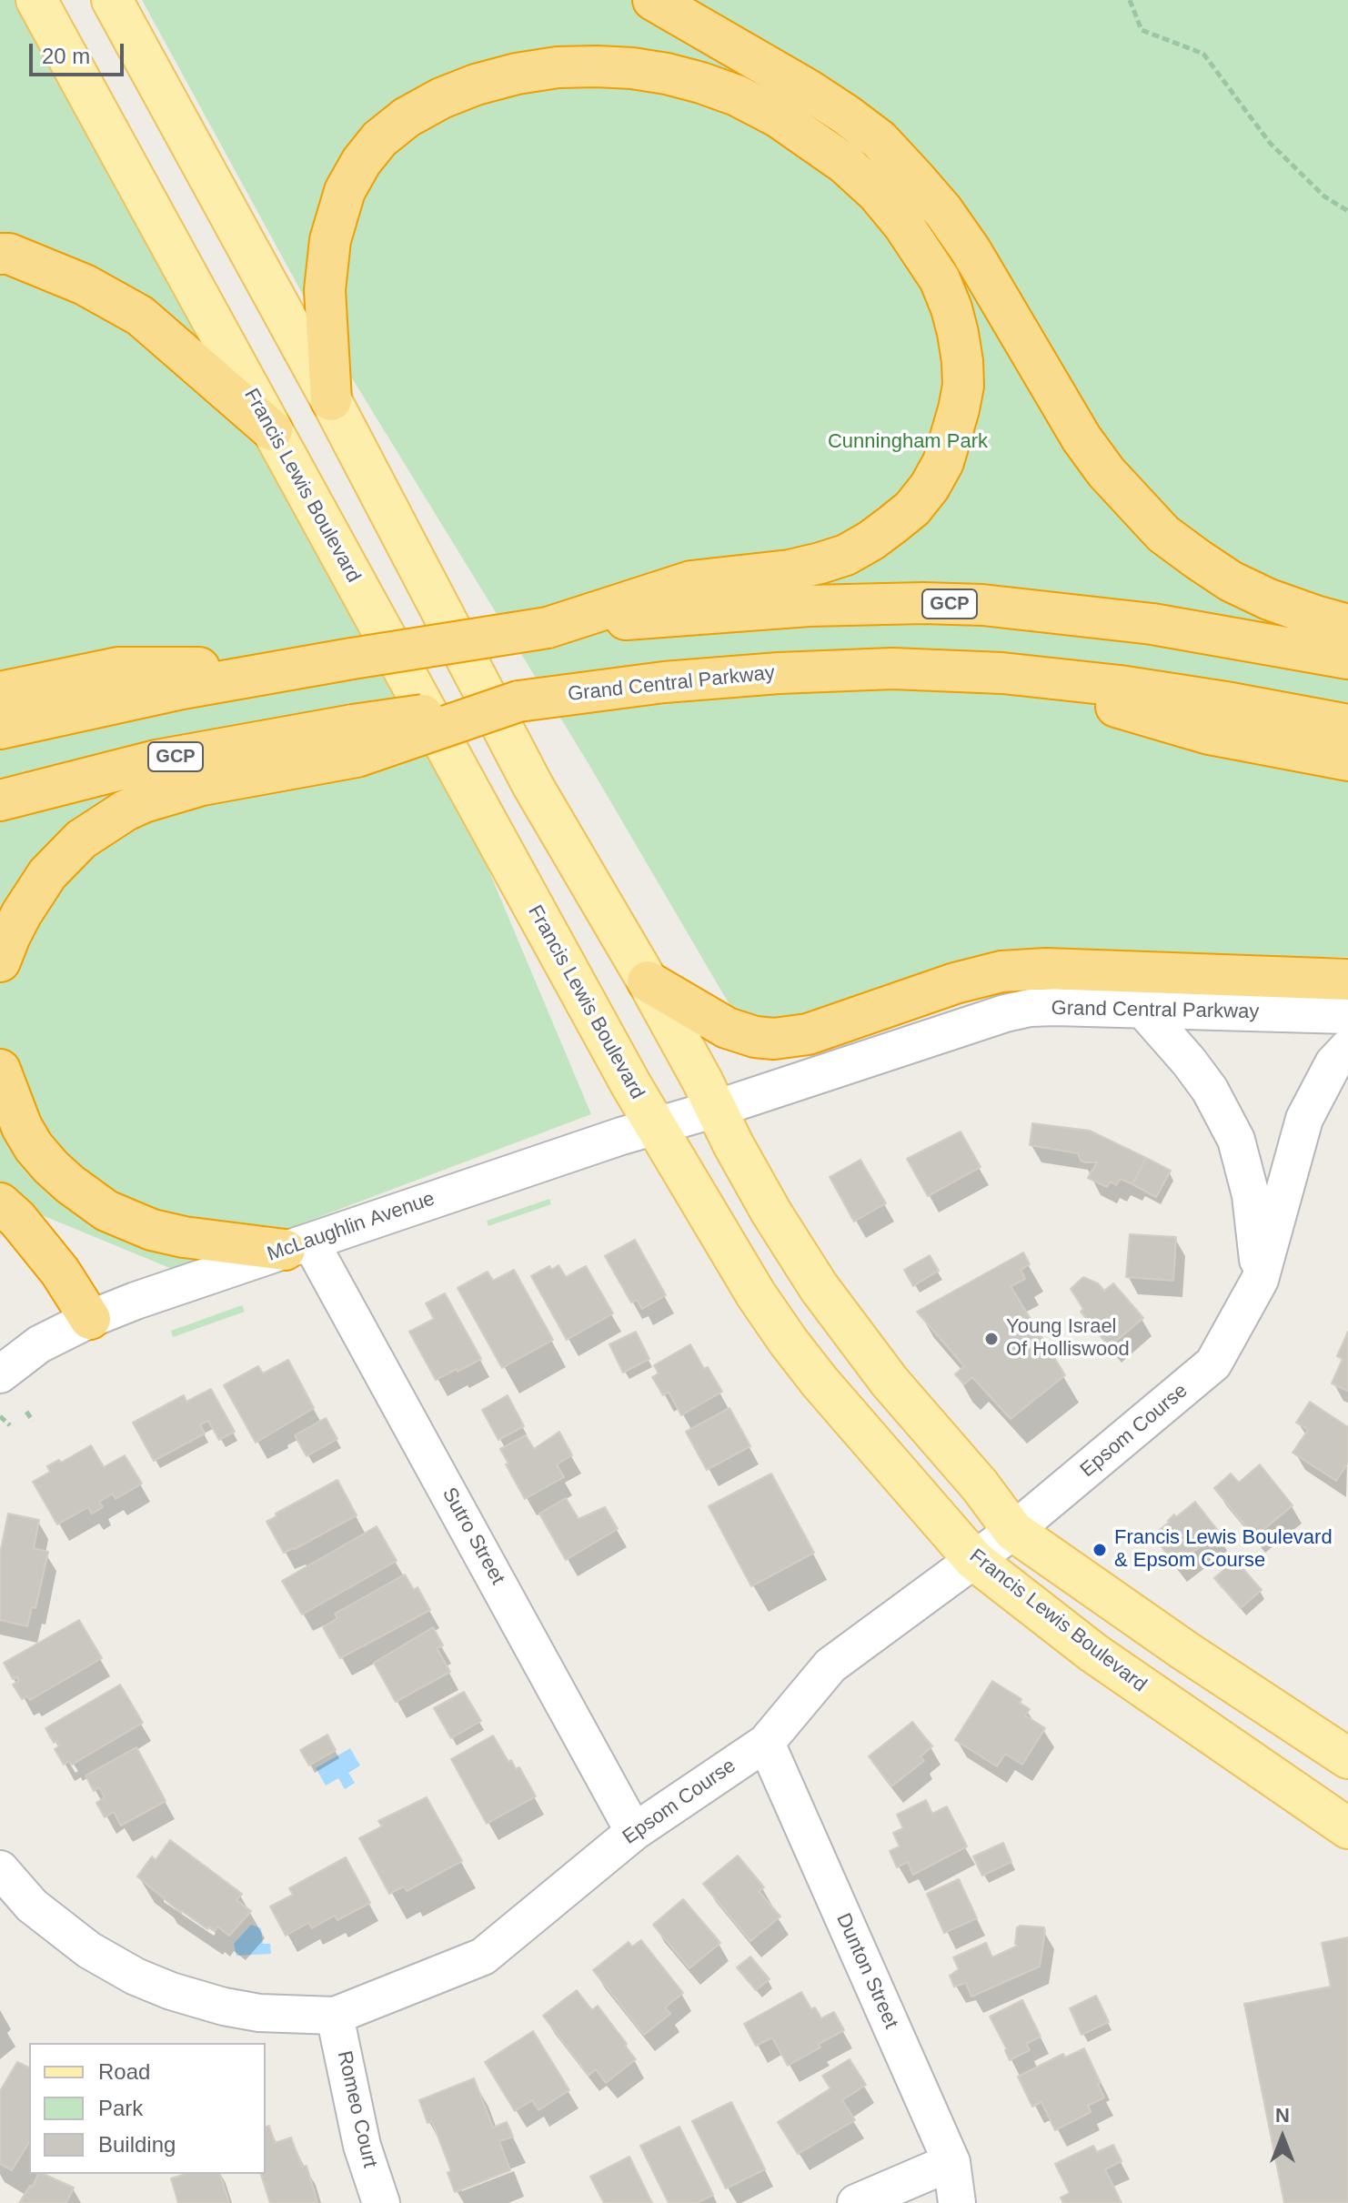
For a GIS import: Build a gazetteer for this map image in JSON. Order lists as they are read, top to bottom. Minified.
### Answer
{"streets":{"highway":["GCP","Grand Central Parkway"],"main road":["Francis Lewis Boulevard"],"street":["McLaughlin Avenue","Epsom Course","Sutro Street","Dunton Street","Romeo Court"]},"crossings":[["Francis Lewis Boulevard","McLaughlin Avenue"],["Francis Lewis Boulevard","Epsom Course"],["Grand Central Parkway","McLaughlin Avenue"],["McLaughlin Avenue","Sutro Street"],["Epsom Course","Sutro Street"],["Epsom Course","Dunton Street"],["Epsom Course","Romeo Court"]],"parks":["Cunningham Park"],"places":["Young Israel Of Holliswood","Francis Lewis Boulevard & Epsom Course"],"legend":["Road","Park","Building"],"scale_bar":"20 m","north":"top"}
